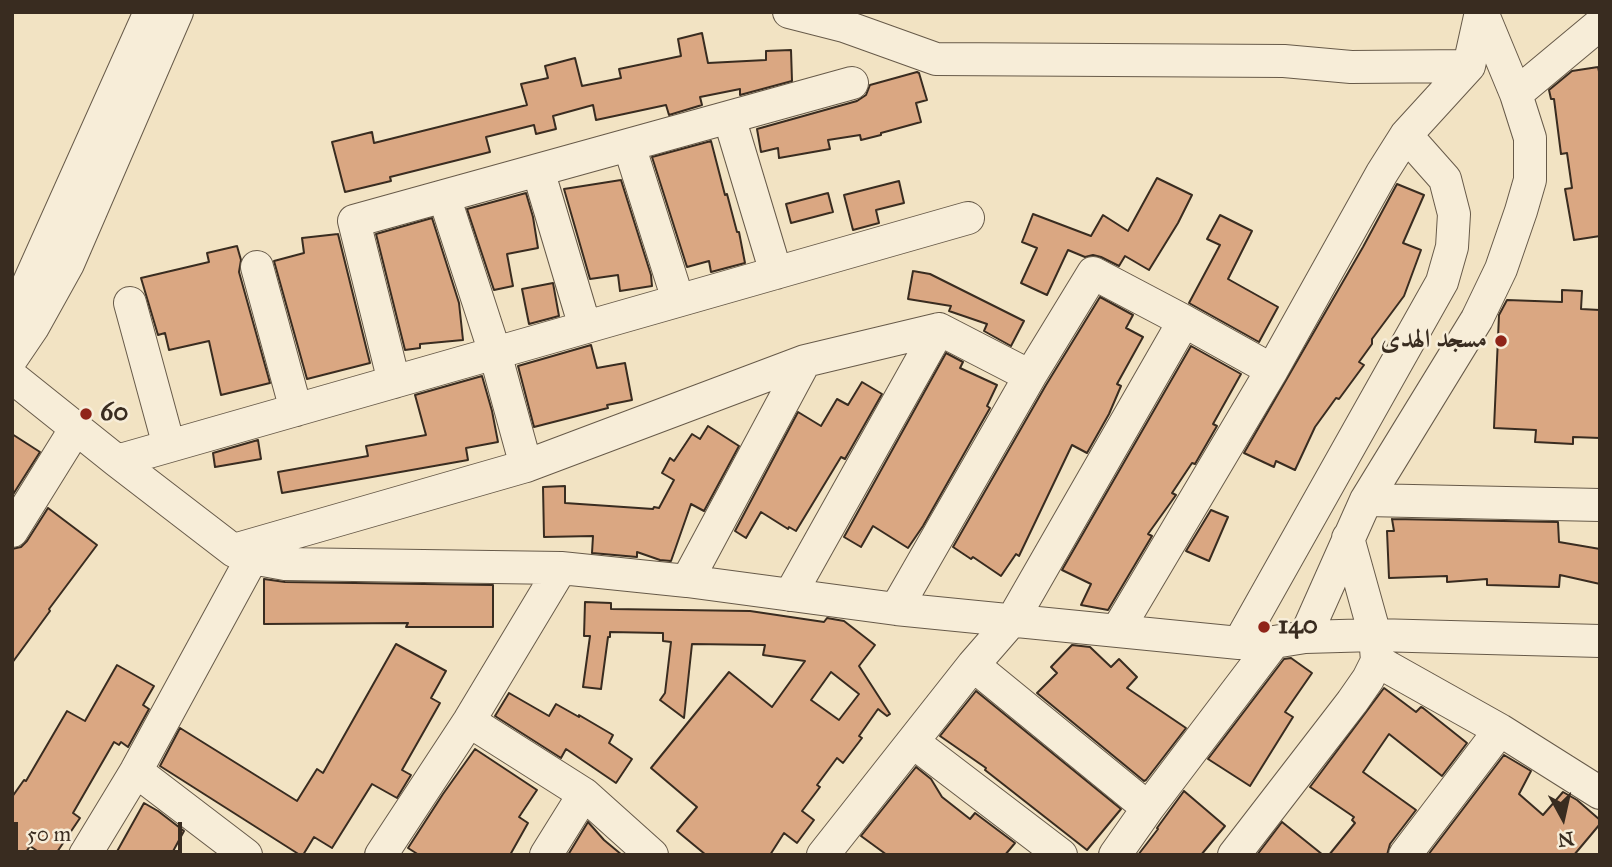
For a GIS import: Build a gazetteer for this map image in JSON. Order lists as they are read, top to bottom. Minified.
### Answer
{"places":["مسجد الهدى","60","140"],"scale_bar":"50 m","north":"bottom"}
